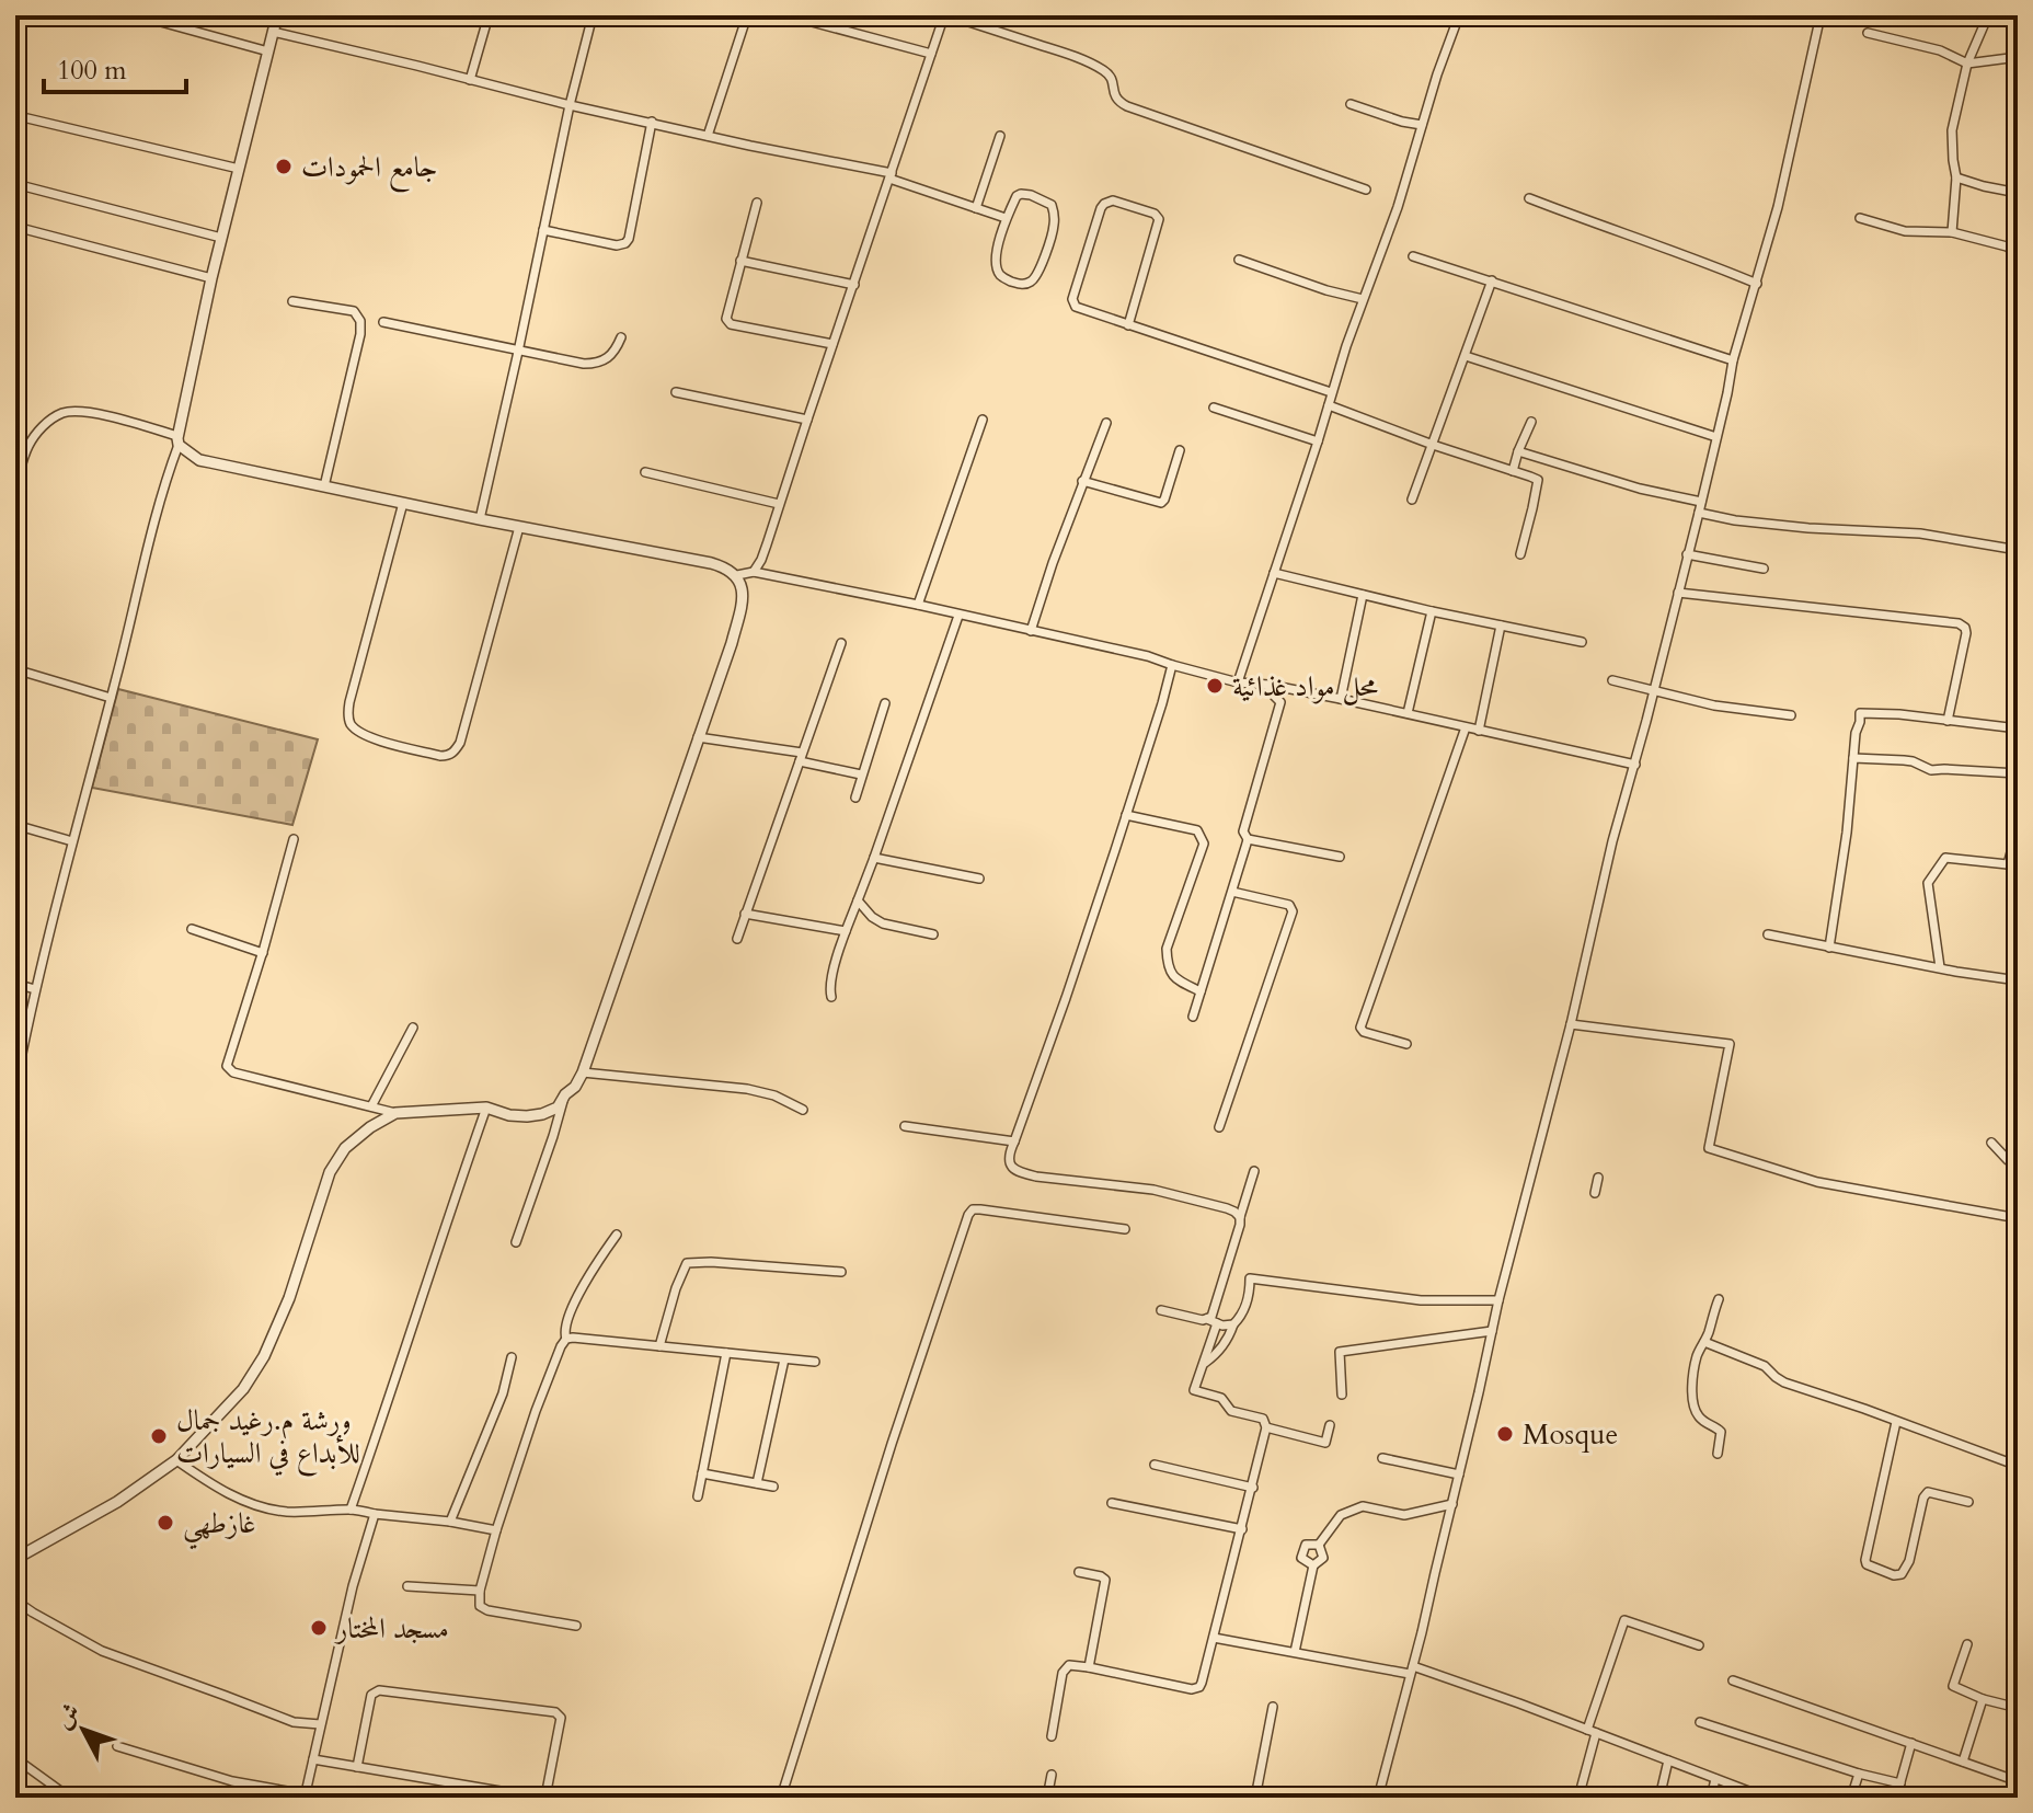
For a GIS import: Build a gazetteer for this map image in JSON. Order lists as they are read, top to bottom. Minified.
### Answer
{"places":["جامع الحمودات","محل مواد غذائية","Mosque","ورشة م.رغيد جمال للأبداع في السيارات","غازطهي","مسجد المختار"],"scale_bar":"100 m","north":"top left"}
